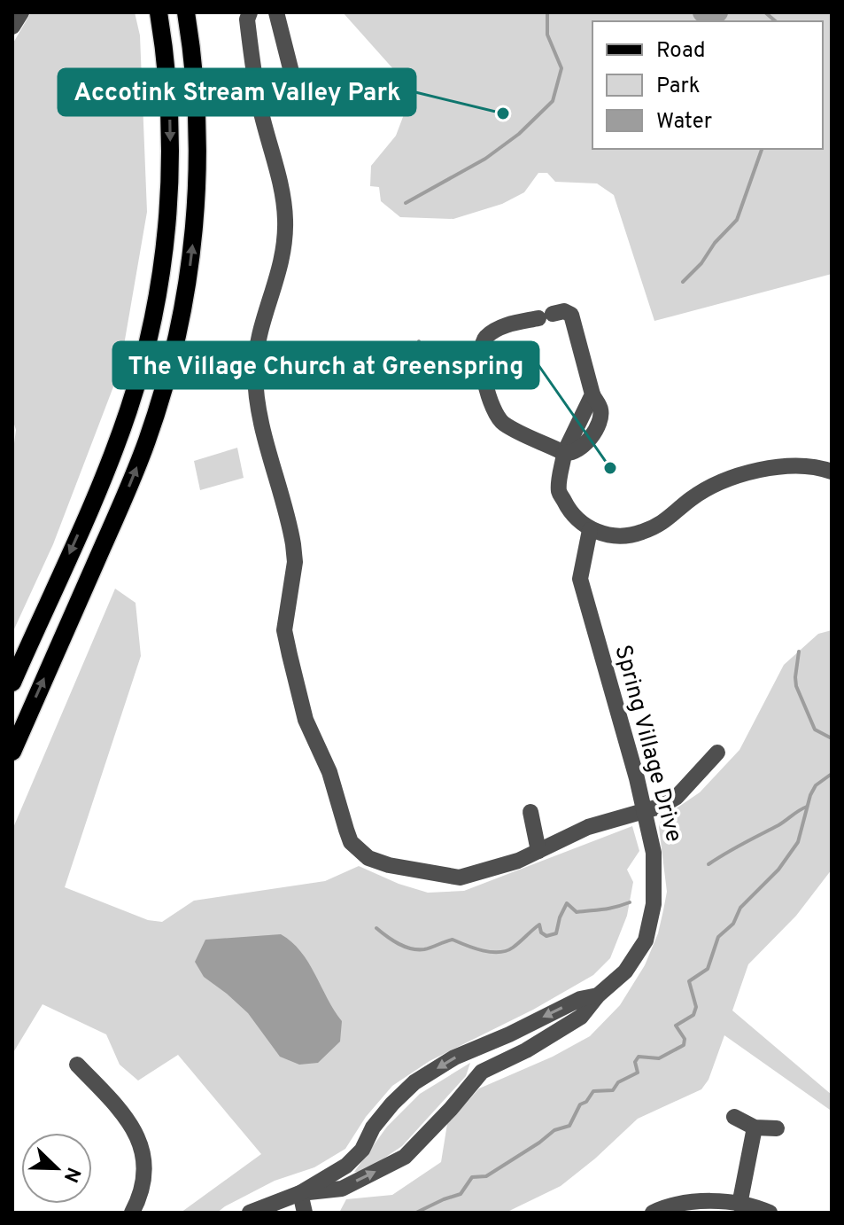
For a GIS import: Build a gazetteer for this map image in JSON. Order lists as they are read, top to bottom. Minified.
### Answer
{"streets":{"street":["Spring Village Drive"]},"places":["Accotink Stream Valley Park","The Village Church at Greenspring"],"legend":["Road","Park","Water"],"north":"bottom right"}
